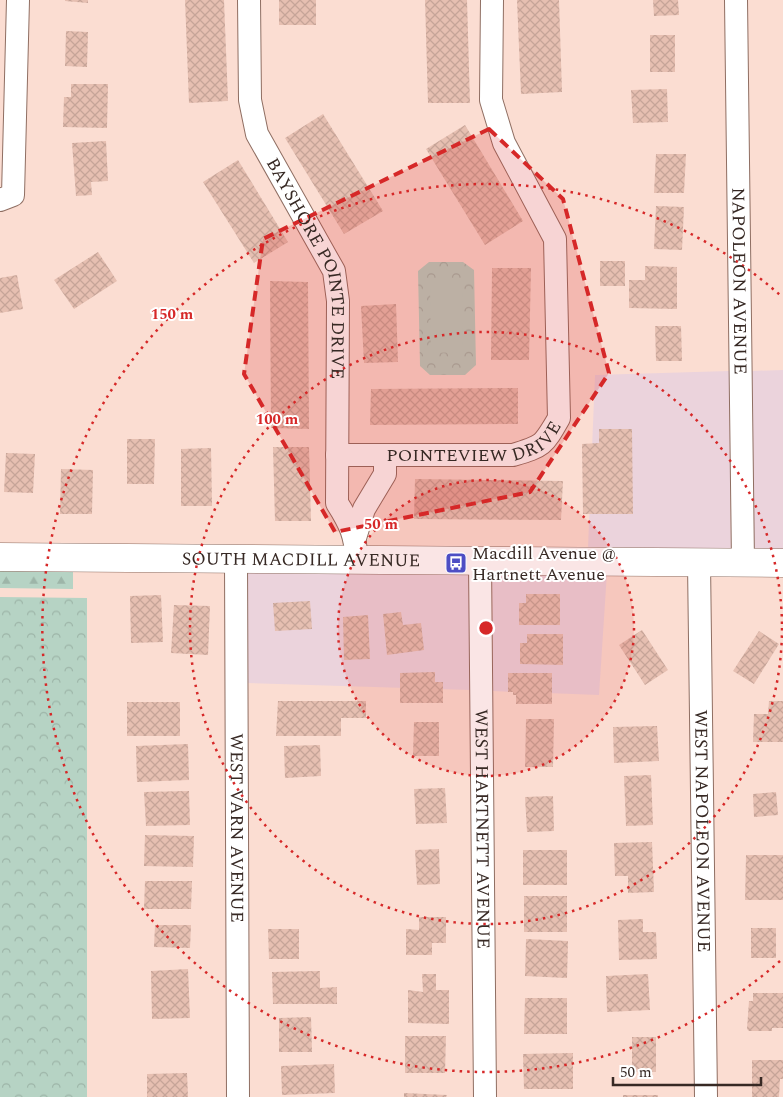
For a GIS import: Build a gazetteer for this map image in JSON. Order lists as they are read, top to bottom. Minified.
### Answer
{"streets":{"street":["BAYSHORE POINTE DRIVE","NAPOLEON AVENUE","POINTEVIEW DRIVE","SOUTH MACDILL AVENUE","WEST VARN AVENUE","WEST HARTNETT AVENUE","WEST NAPOLEON AVENUE"]},"crossings":[["BAYSHORE POINTE DRIVE","POINTEVIEW DRIVE"],["BAYSHORE POINTE DRIVE","SOUTH MACDILL AVENUE"],["NAPOLEON AVENUE","SOUTH MACDILL AVENUE"],["SOUTH MACDILL AVENUE","WEST VARN AVENUE"],["SOUTH MACDILL AVENUE","WEST HARTNETT AVENUE"],["SOUTH MACDILL AVENUE","WEST NAPOLEON AVENUE"]],"places":{"bus stop":["Macdill Avenue @ Hartnett Avenue"]},"scale_bar":"50 m","rings":["150 m","100 m","50 m"]}
